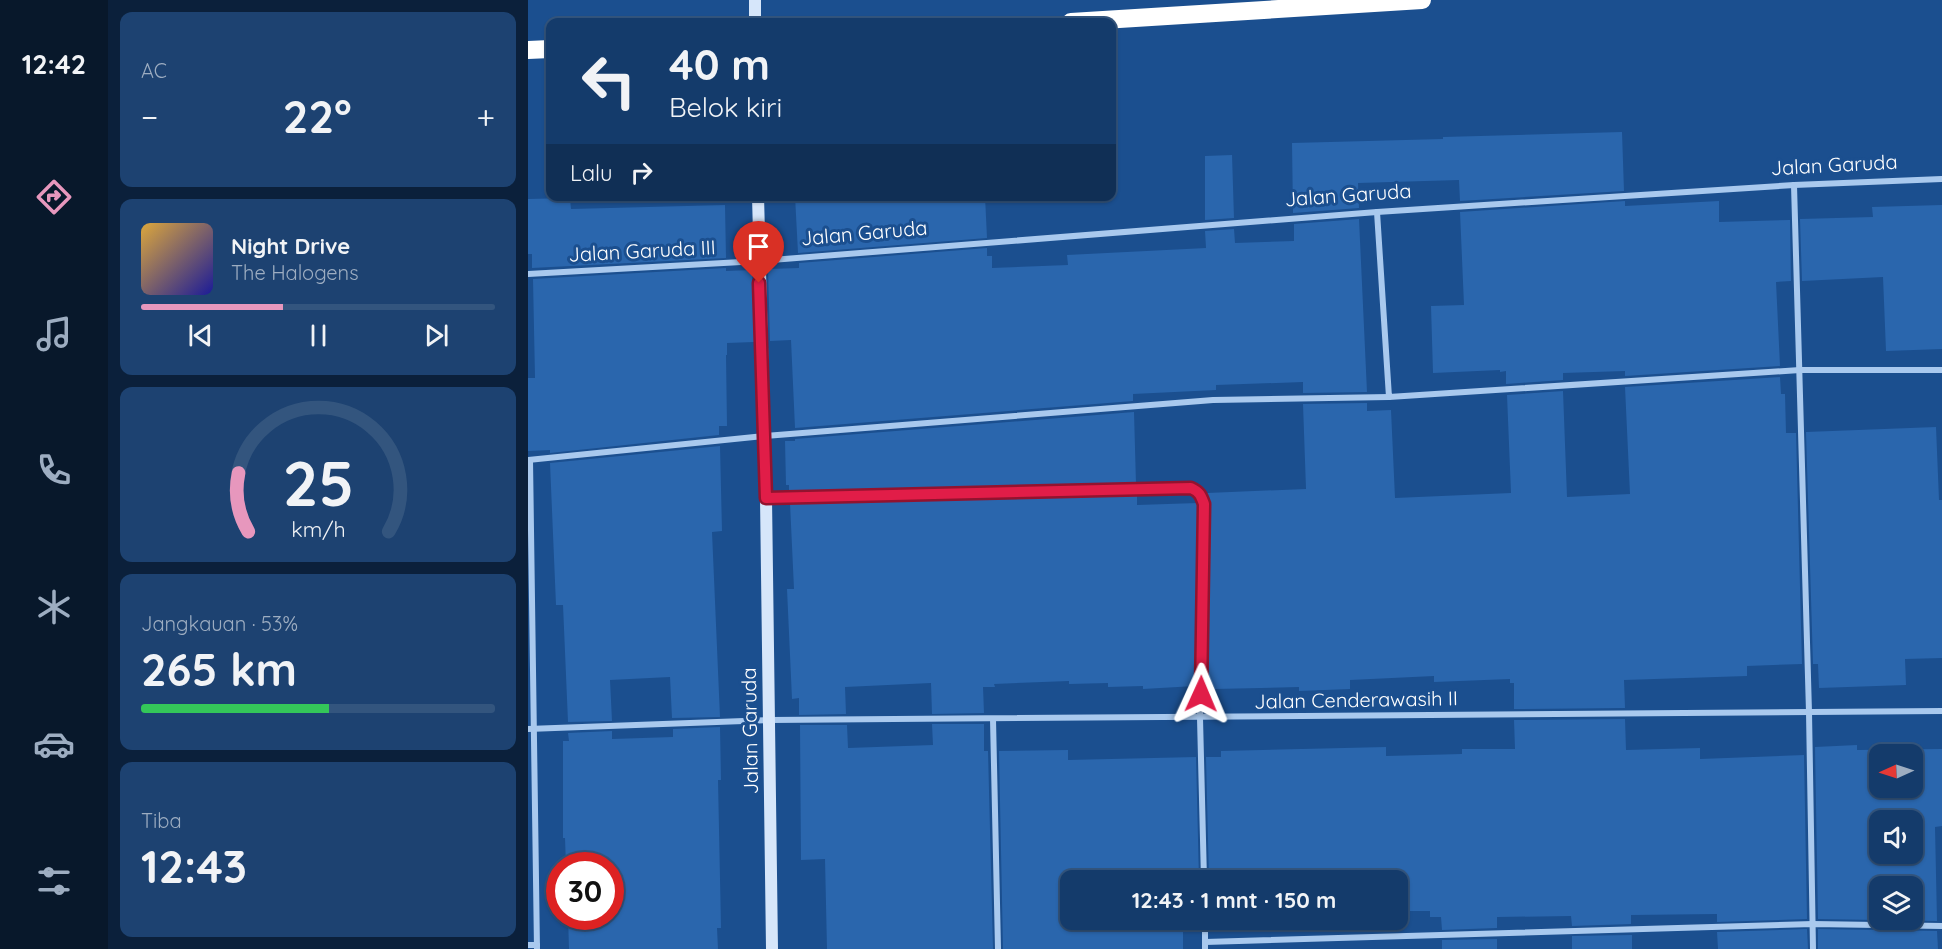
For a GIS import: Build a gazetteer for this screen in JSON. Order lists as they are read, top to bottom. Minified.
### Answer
{"streets":{"street":["Jalan Garuda","Jalan Garuda III","Jalan Cenderawasih II"]},"crossings":[["Jalan Garuda","Jalan Garuda III"],["Jalan Garuda","Jalan Cenderawasih II"]],"north":"left","page":{"tabs":"12:42","tile":["AC",["Jangkauan · 53%","265 km"],["Tiba","12:43"]],"turn":["40 m","Belok kiri"],"heat":["−","22°","+"],"then":"Lalu","song":["Night Drive","The Halogens"],"limit":"30","trip":"12:43 · 1 mnt · 150 m","gauge":["25","km/h"]}}
